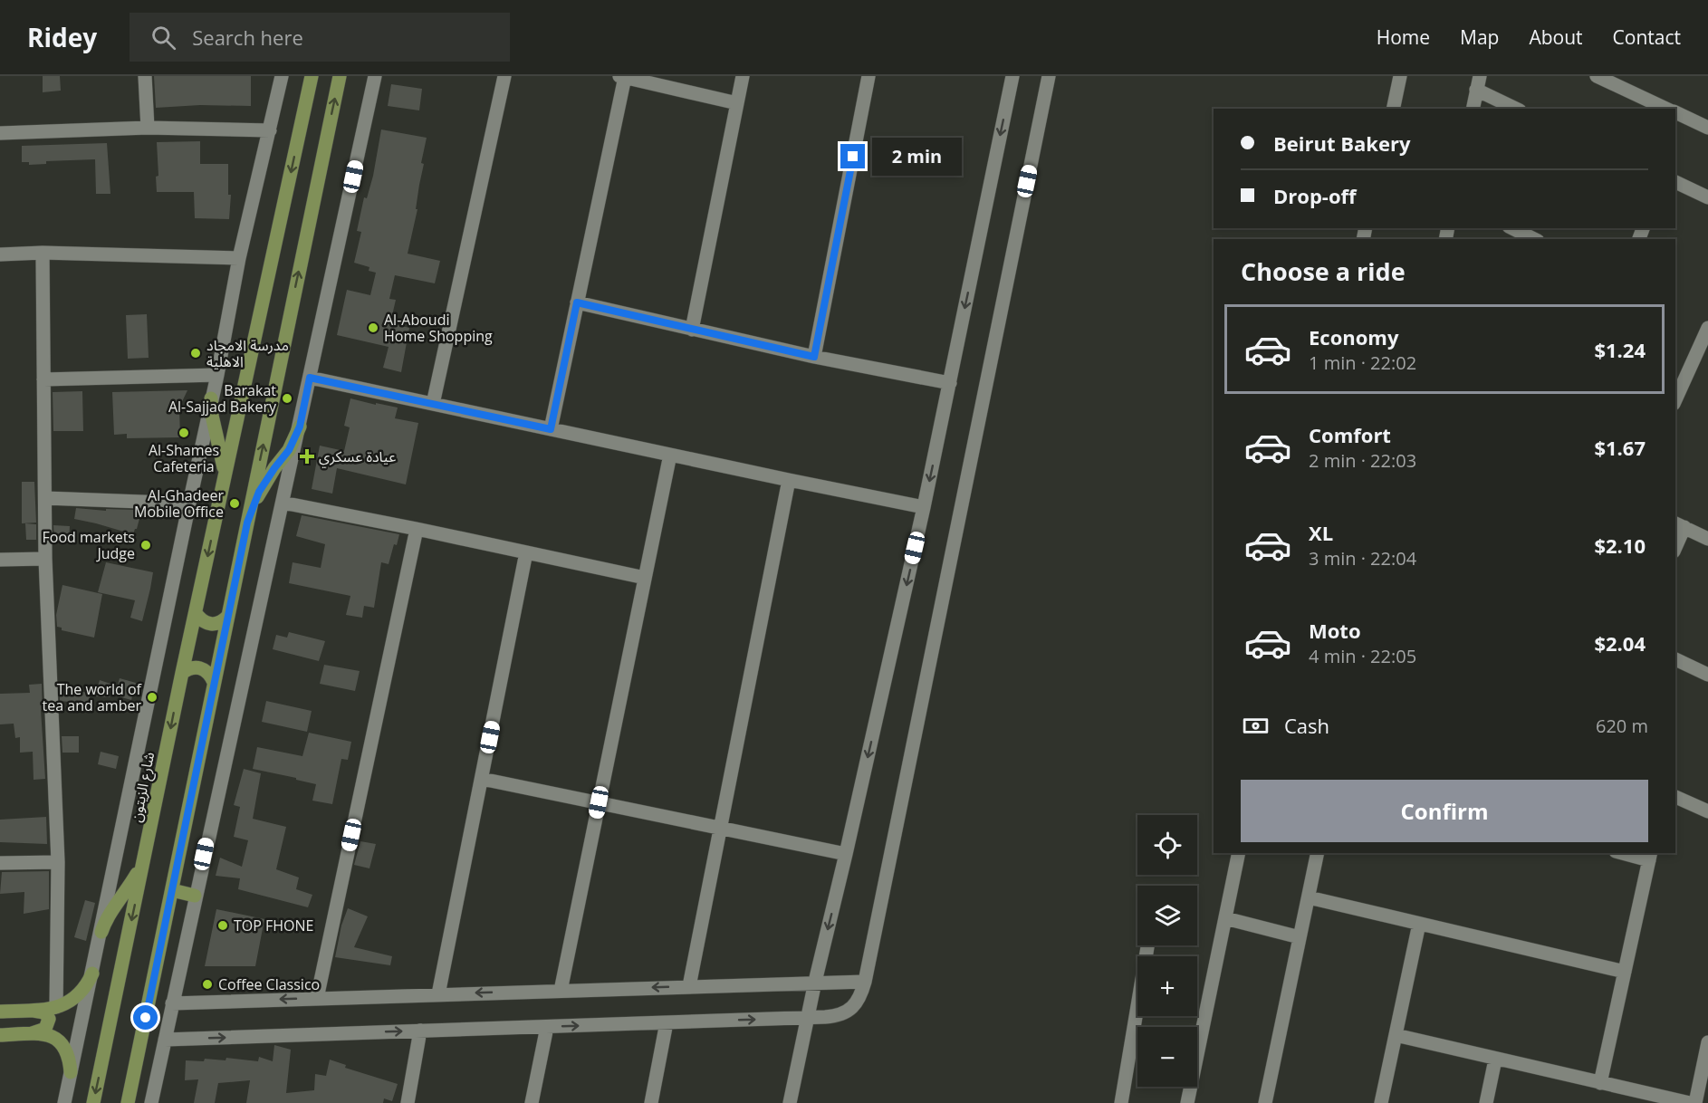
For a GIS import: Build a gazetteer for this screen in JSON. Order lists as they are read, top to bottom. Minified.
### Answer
{"streets":{"main road":["شارع الزيتون"]},"places":{"other":["Al-Aboudi Home Shopping","مدرسة الامجاد الاهلية","Barakat Al-Sajjad Bakery","Al-Shames Cafeteria","Al-Ghadeer Mobile Office","Food markets Judge","The world of tea and amber","TOP FHONE","Coffee Classico"],"health":["عيادة عسكري"]},"page":{"header":"Ridey","search":"Search here","nav":["Home","Map","About","Contact"],"banner":["Beirut Bakery","Drop-off"],"bubble":"2 min","heading":"Choose a ride","list":[{"name":"Economy","note":"1 min · 22:02","value":"$1.24"},{"name":"Comfort","note":"2 min · 22:03","value":"$1.67"},{"name":"XL","note":"3 min · 22:04","value":"$2.10"},{"name":"Moto","note":"4 min · 22:05","value":"$2.04"}],"pay":["Cash","620 m"],"buttons":"Confirm","map_buttons":["+","−"]}}
